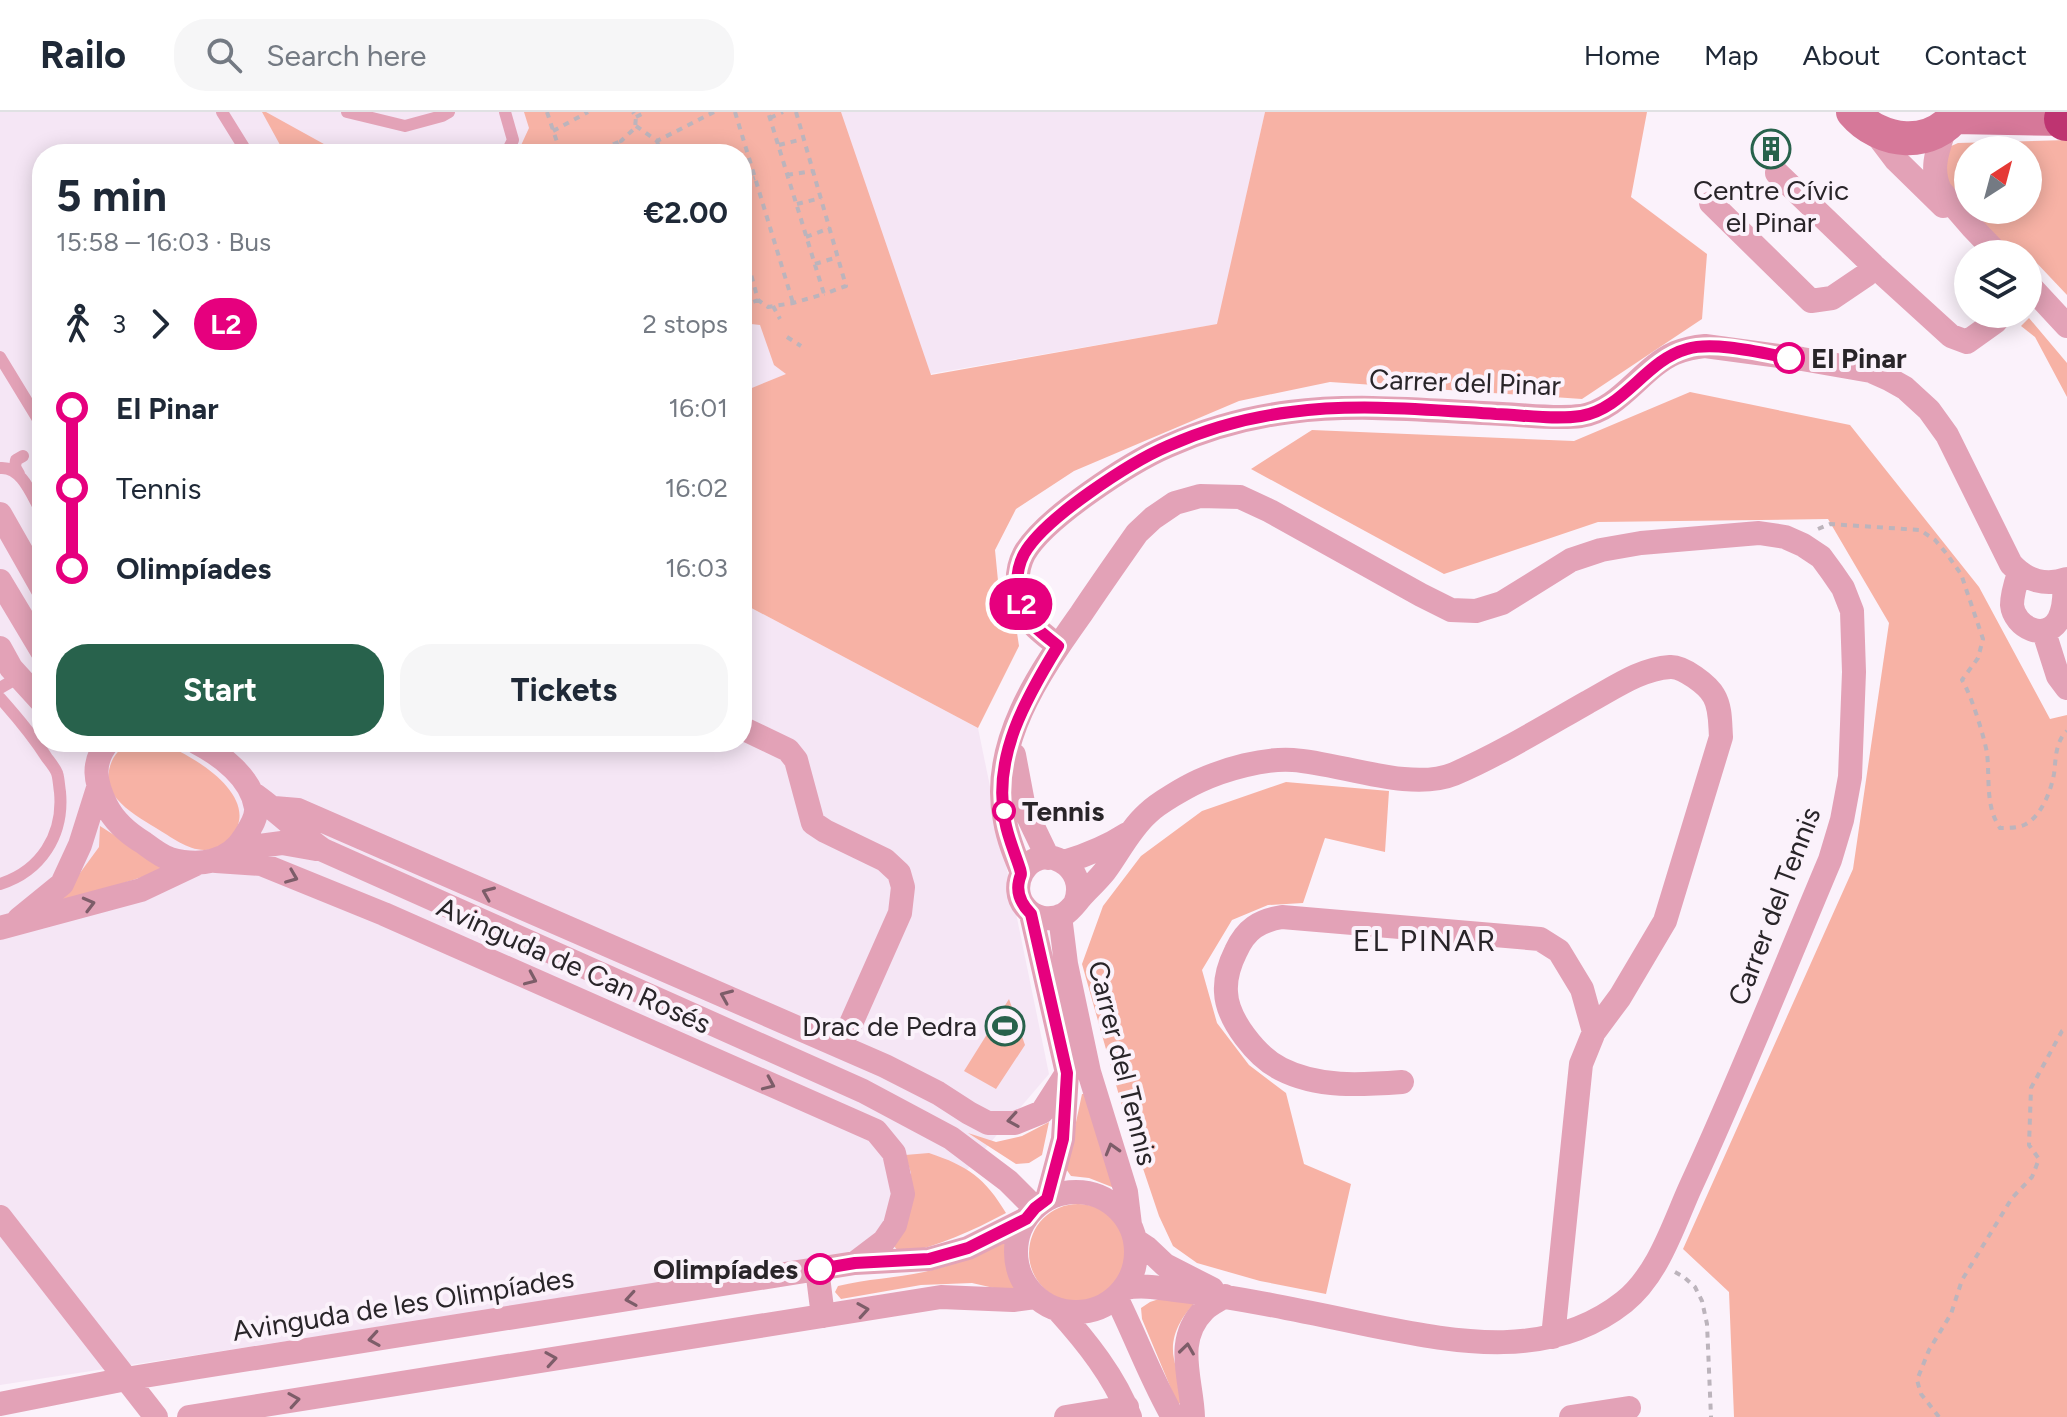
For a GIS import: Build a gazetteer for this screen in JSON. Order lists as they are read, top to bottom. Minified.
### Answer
{"streets":{"street":["Carrer del Pinar","Carrer del Tennis","Avinguda de Can Rosés","Avinguda de les Olimpíades"]},"crossings":[["Carrer del Pinar","Carrer del Tennis"],["Carrer del Tennis","Avinguda de Can Rosés"],["Carrer del Tennis","Avinguda de les Olimpíades"],["Avinguda de Can Rosés","Avinguda de les Olimpíades"]],"districts":["EL PINAR"],"places":{"building":["Centre Cívic el Pinar"],"other":["El Pinar","Tennis","Olimpíades"],"sports":["Drac de Pedra"]},"lines":["bus line L2"],"north":"top right","page":{"header":"Railo","search":"Search here","nav":["Home","Map","About","Contact"],"on_map":"L2","heading":["5 min","15:58 – 16:03 · Bus","€2.00"],"legs":["3","L2","2 stops"],"list":[{"name":"El Pinar","value":"16:01"},{"name":"Tennis","value":"16:02"},{"name":"Olimpíades","value":"16:03"}],"buttons":["Start","Tickets"]}}
